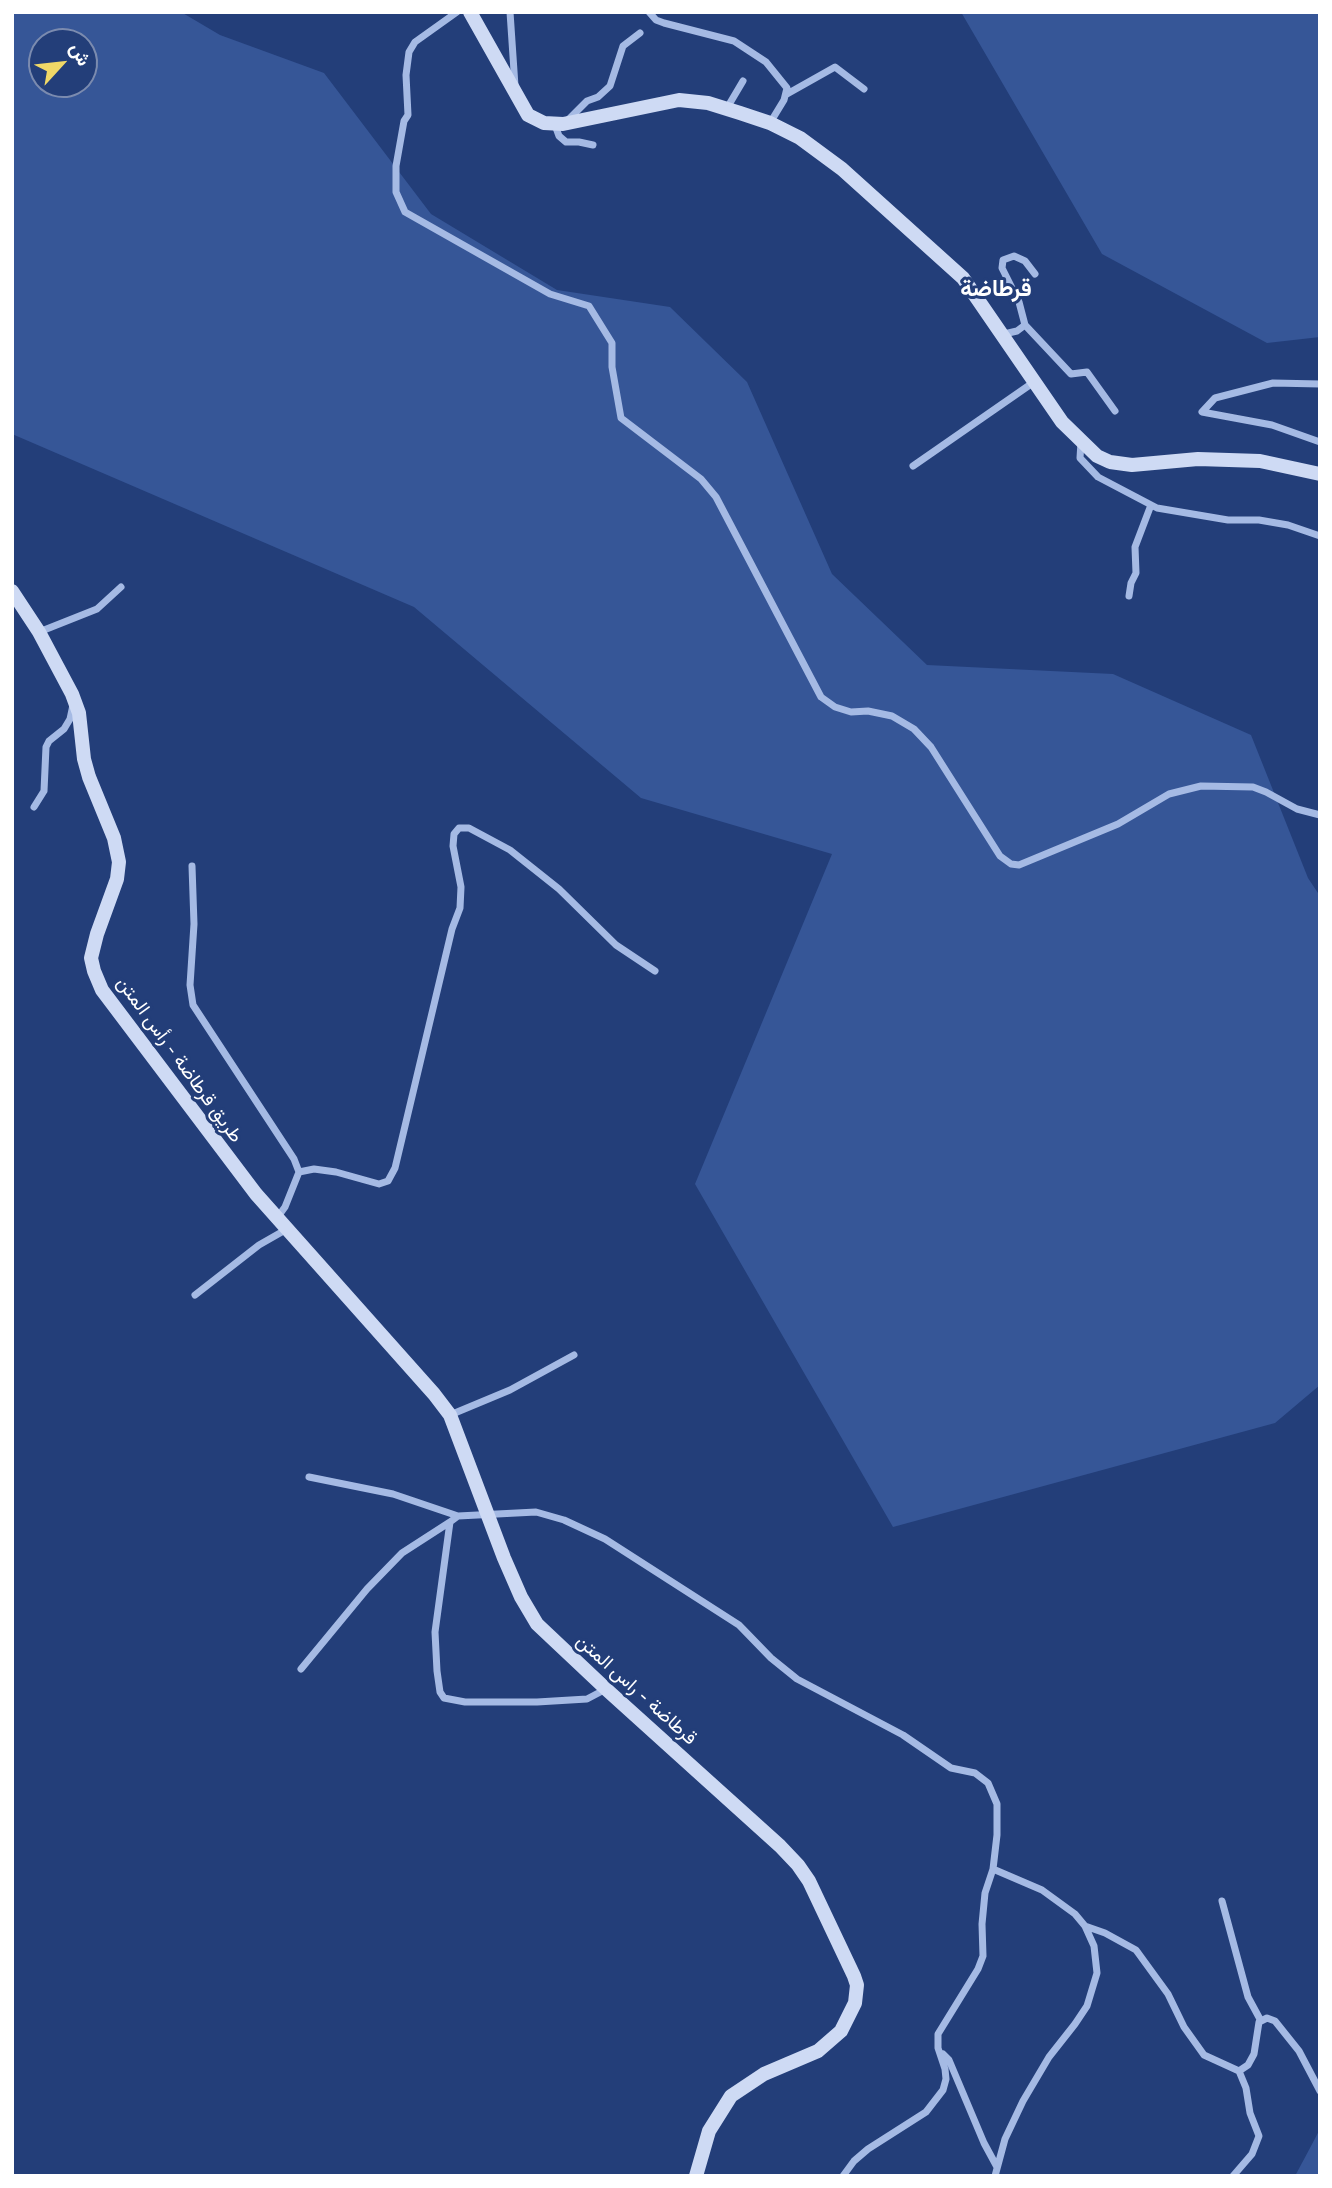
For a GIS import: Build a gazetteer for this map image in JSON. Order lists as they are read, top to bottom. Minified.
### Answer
{"streets":{"main road":["طريق قرطاضة - رأس المتن","قرطاضة - راس المتن"]},"crossings":[["طريق قرطاضة - رأس المتن","قرطاضة - راس المتن"]],"districts":["قرطاضة"],"north":"top right"}
